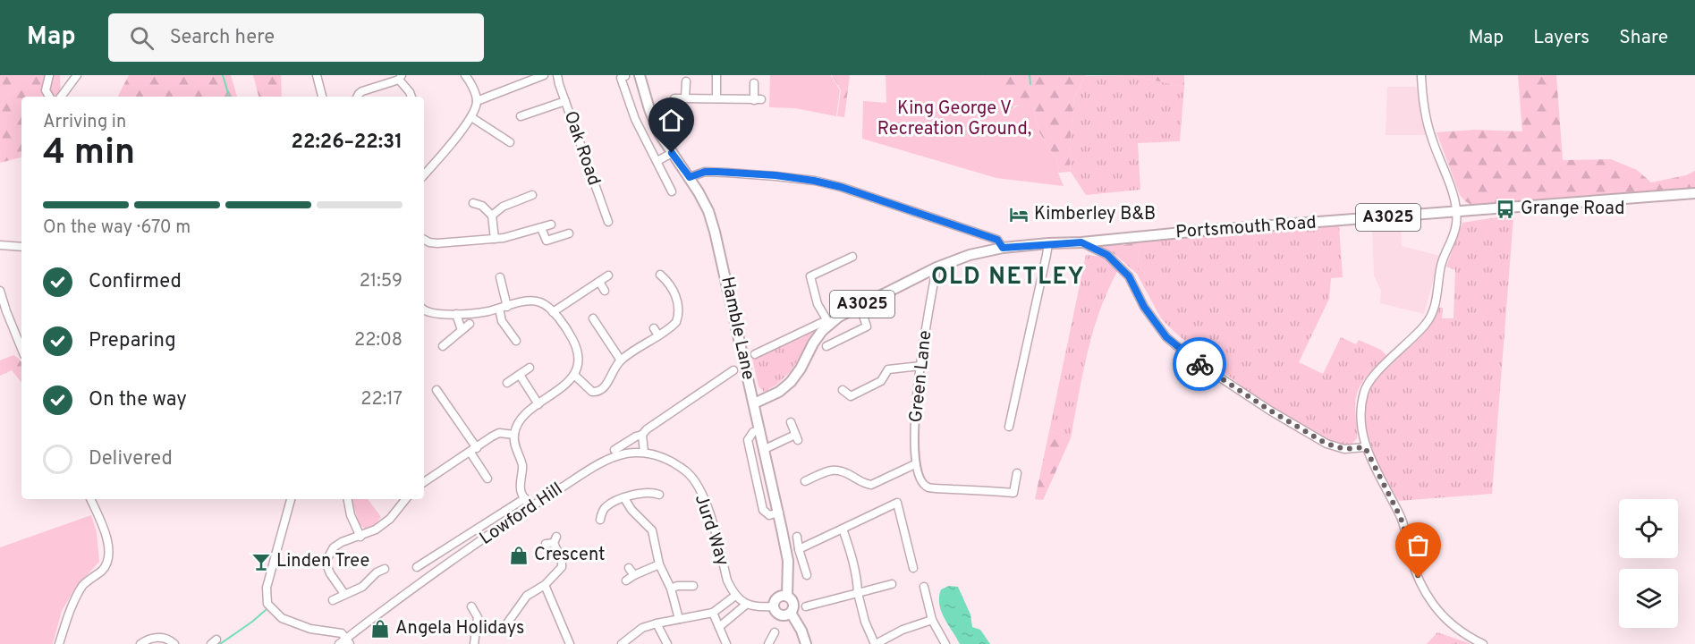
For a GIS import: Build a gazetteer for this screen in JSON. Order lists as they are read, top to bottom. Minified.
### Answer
{"streets":{"main road":["A3025","Portsmouth Road","Hamble Lane"],"street":["Oak Road","Green Lane","Lowford Hill","Jurd Way"]},"crossings":[["Portsmouth Road","Hamble Lane"],["Portsmouth Road","Green Lane"],["Lowford Hill","Jurd Way"]],"districts":["OLD NETLEY"],"parks":["King George V Recreation Ground,"],"places":{"bus stop":["Grange Road"],"hotel":["Kimberley B&B"],"shop":["Crescent","Angela Holidays"],"bar":["Linden Tree"]},"page":{"header":"Map","search":"Search here","nav":["Map","Layers","Share"],"heading":["4 min","Arriving in","22:26–22:31"],"bar":"On the way · 670 m","list":[["Confirmed","21:59"],["Preparing","22:08"],["On the way","22:17"],"Delivered"]}}
